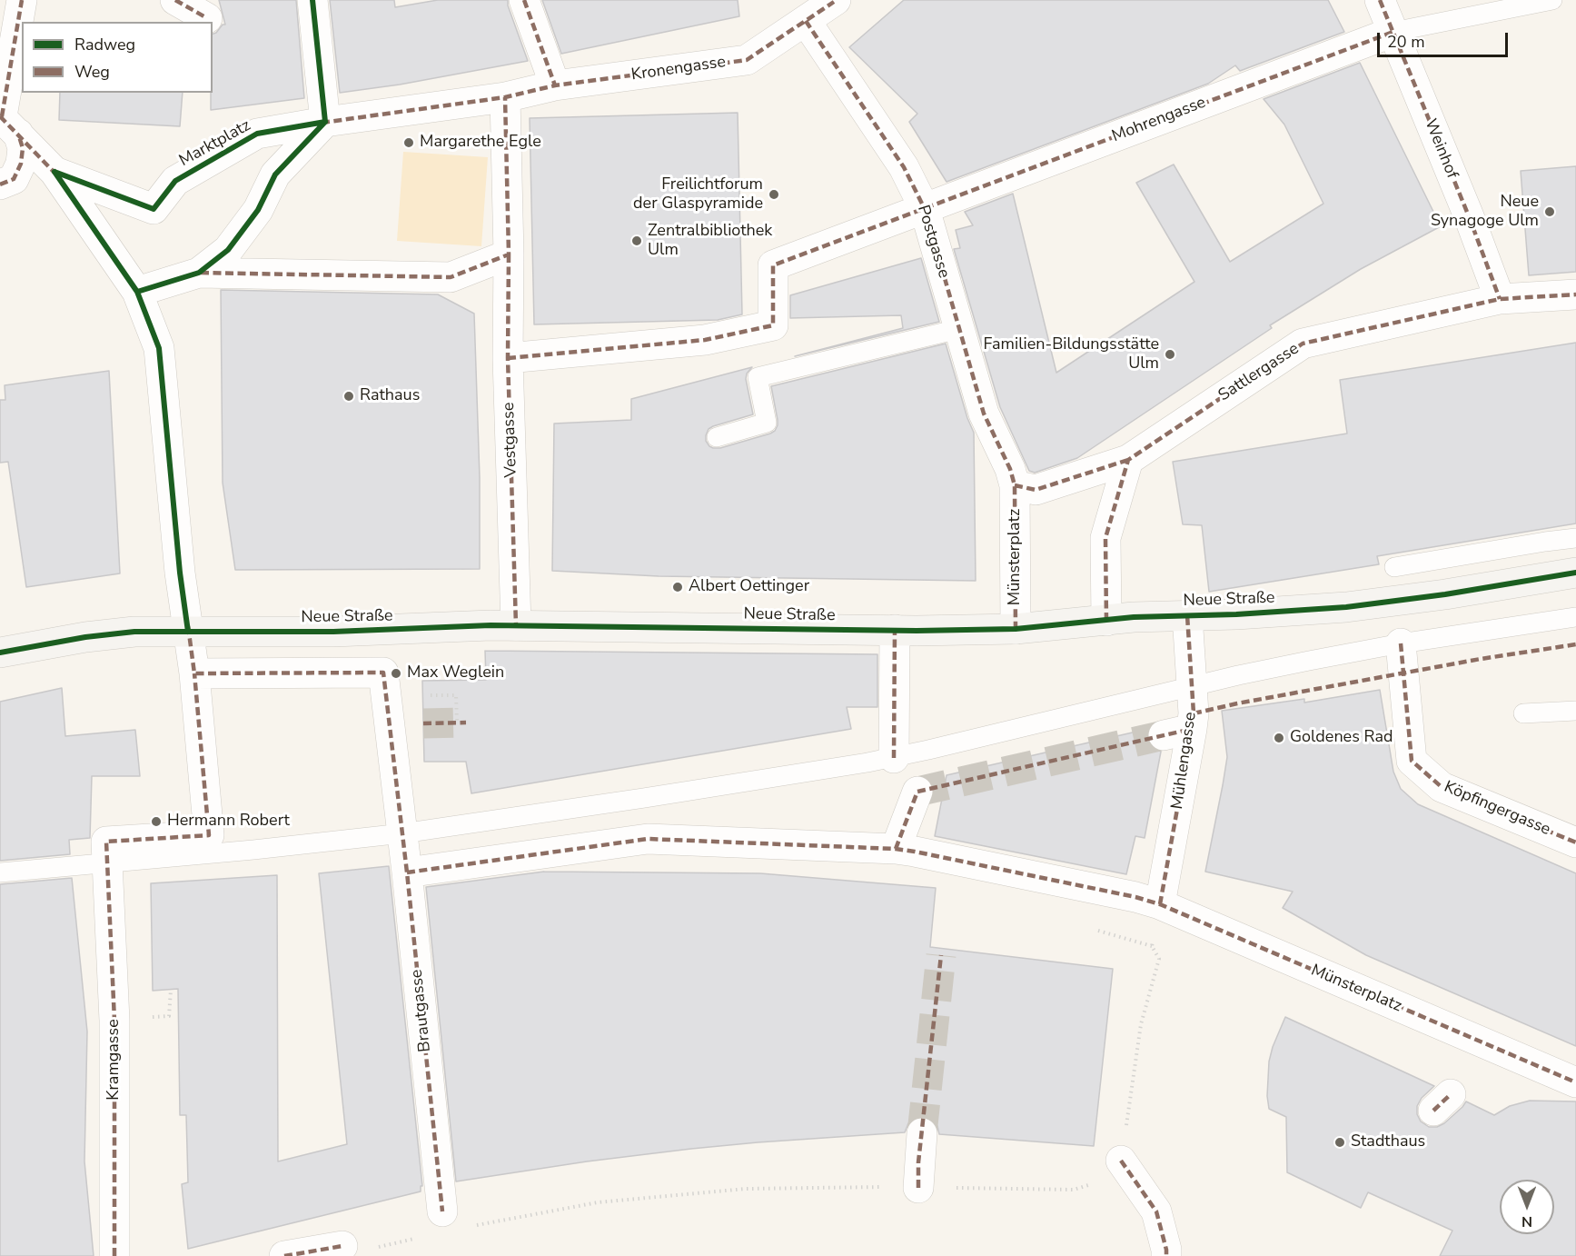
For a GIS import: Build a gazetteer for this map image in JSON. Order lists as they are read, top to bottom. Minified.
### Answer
{"streets":{"street":["Kronengasse","Mohrengasse","Marktplatz","Weinhof","Postgasse","Sattlergasse","Vestgasse","Münsterplatz","Neue Straße","Mühlengasse","Köpfingergasse","Brautgasse","Kramgasse"]},"crossings":[["Kronengasse","Marktplatz"],["Kronengasse","Postgasse"],["Kronengasse","Vestgasse"],["Mohrengasse","Weinhof"],["Mohrengasse","Postgasse"],["Mohrengasse","Vestgasse"],["Marktplatz","Vestgasse"],["Marktplatz","Neue Straße"],["Marktplatz","Brautgasse"],["Marktplatz","Kramgasse"],["Weinhof","Sattlergasse"],["Postgasse","Sattlergasse"],["Postgasse","Münsterplatz"],["Sattlergasse","Münsterplatz"],["Vestgasse","Neue Straße"],["Münsterplatz","Neue Straße"],["Münsterplatz","Mühlengasse"],["Neue Straße","Mühlengasse"],["Brautgasse","Kramgasse"]],"places":["Margarethe Egle","Freilichtforum der Glaspyramide","Neue Synagoge Ulm","Zentralbibliothek Ulm","Familien-Bildungsstätte Ulm","Rathaus","Albert Oettinger","Max Weglein","Goldenes Rad","Hermann Robert","Stadthaus"],"legend":["Radweg","Weg"],"scale_bar":"20 m","north":"bottom"}
